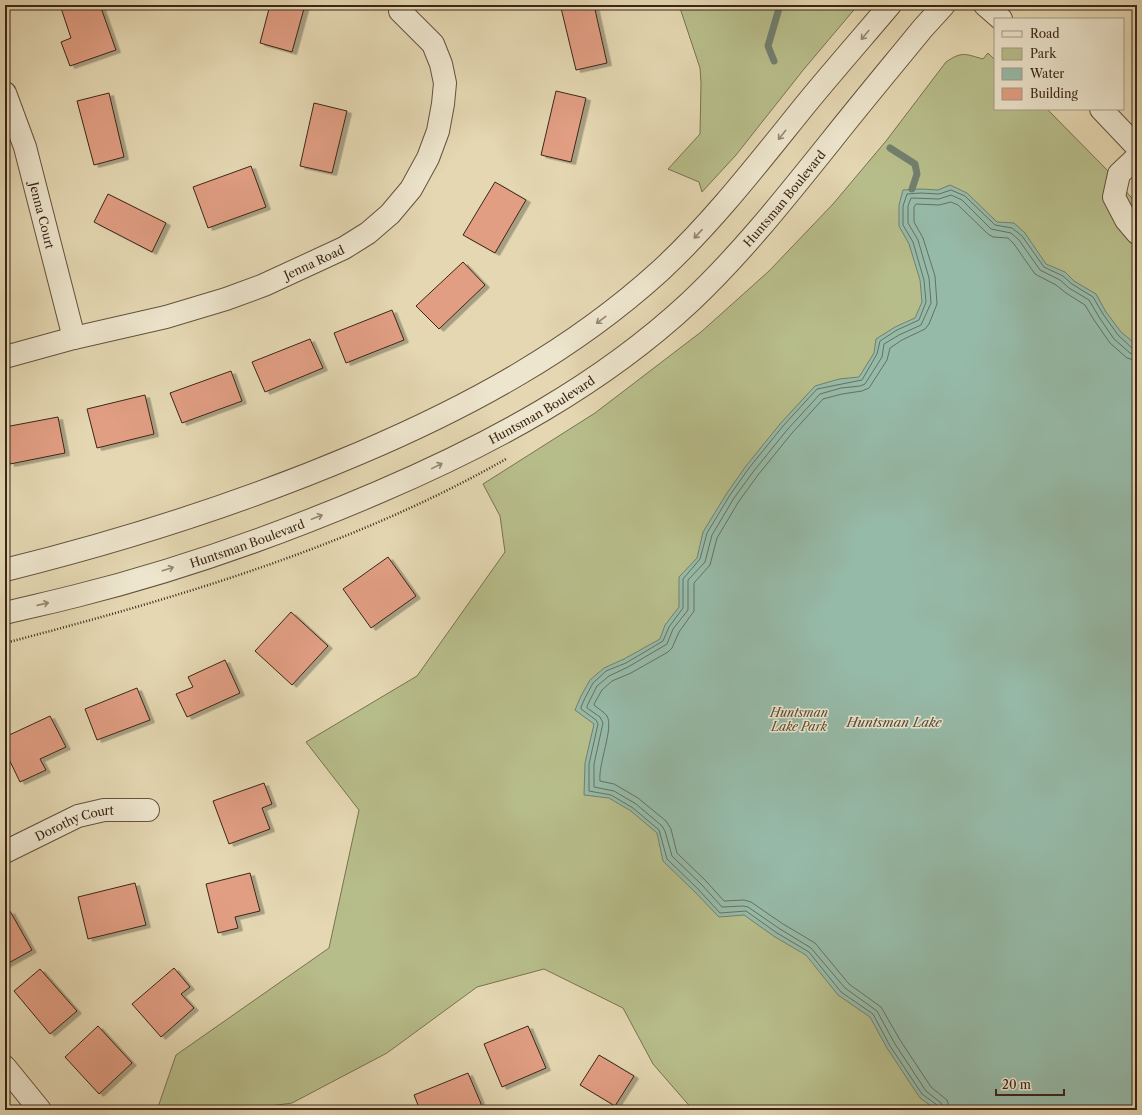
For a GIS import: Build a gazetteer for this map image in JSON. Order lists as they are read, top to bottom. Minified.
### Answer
{"streets":{"street":["Huntsman Boulevard","Jenna Court","Jenna Road","Dorothy Court"]},"crossings":[["Jenna Court","Jenna Road"]],"water":["Huntsman Lake"],"parks":["Huntsman Lake Park"],"legend":["Road","Park","Water","Building"],"scale_bar":"20 m"}
